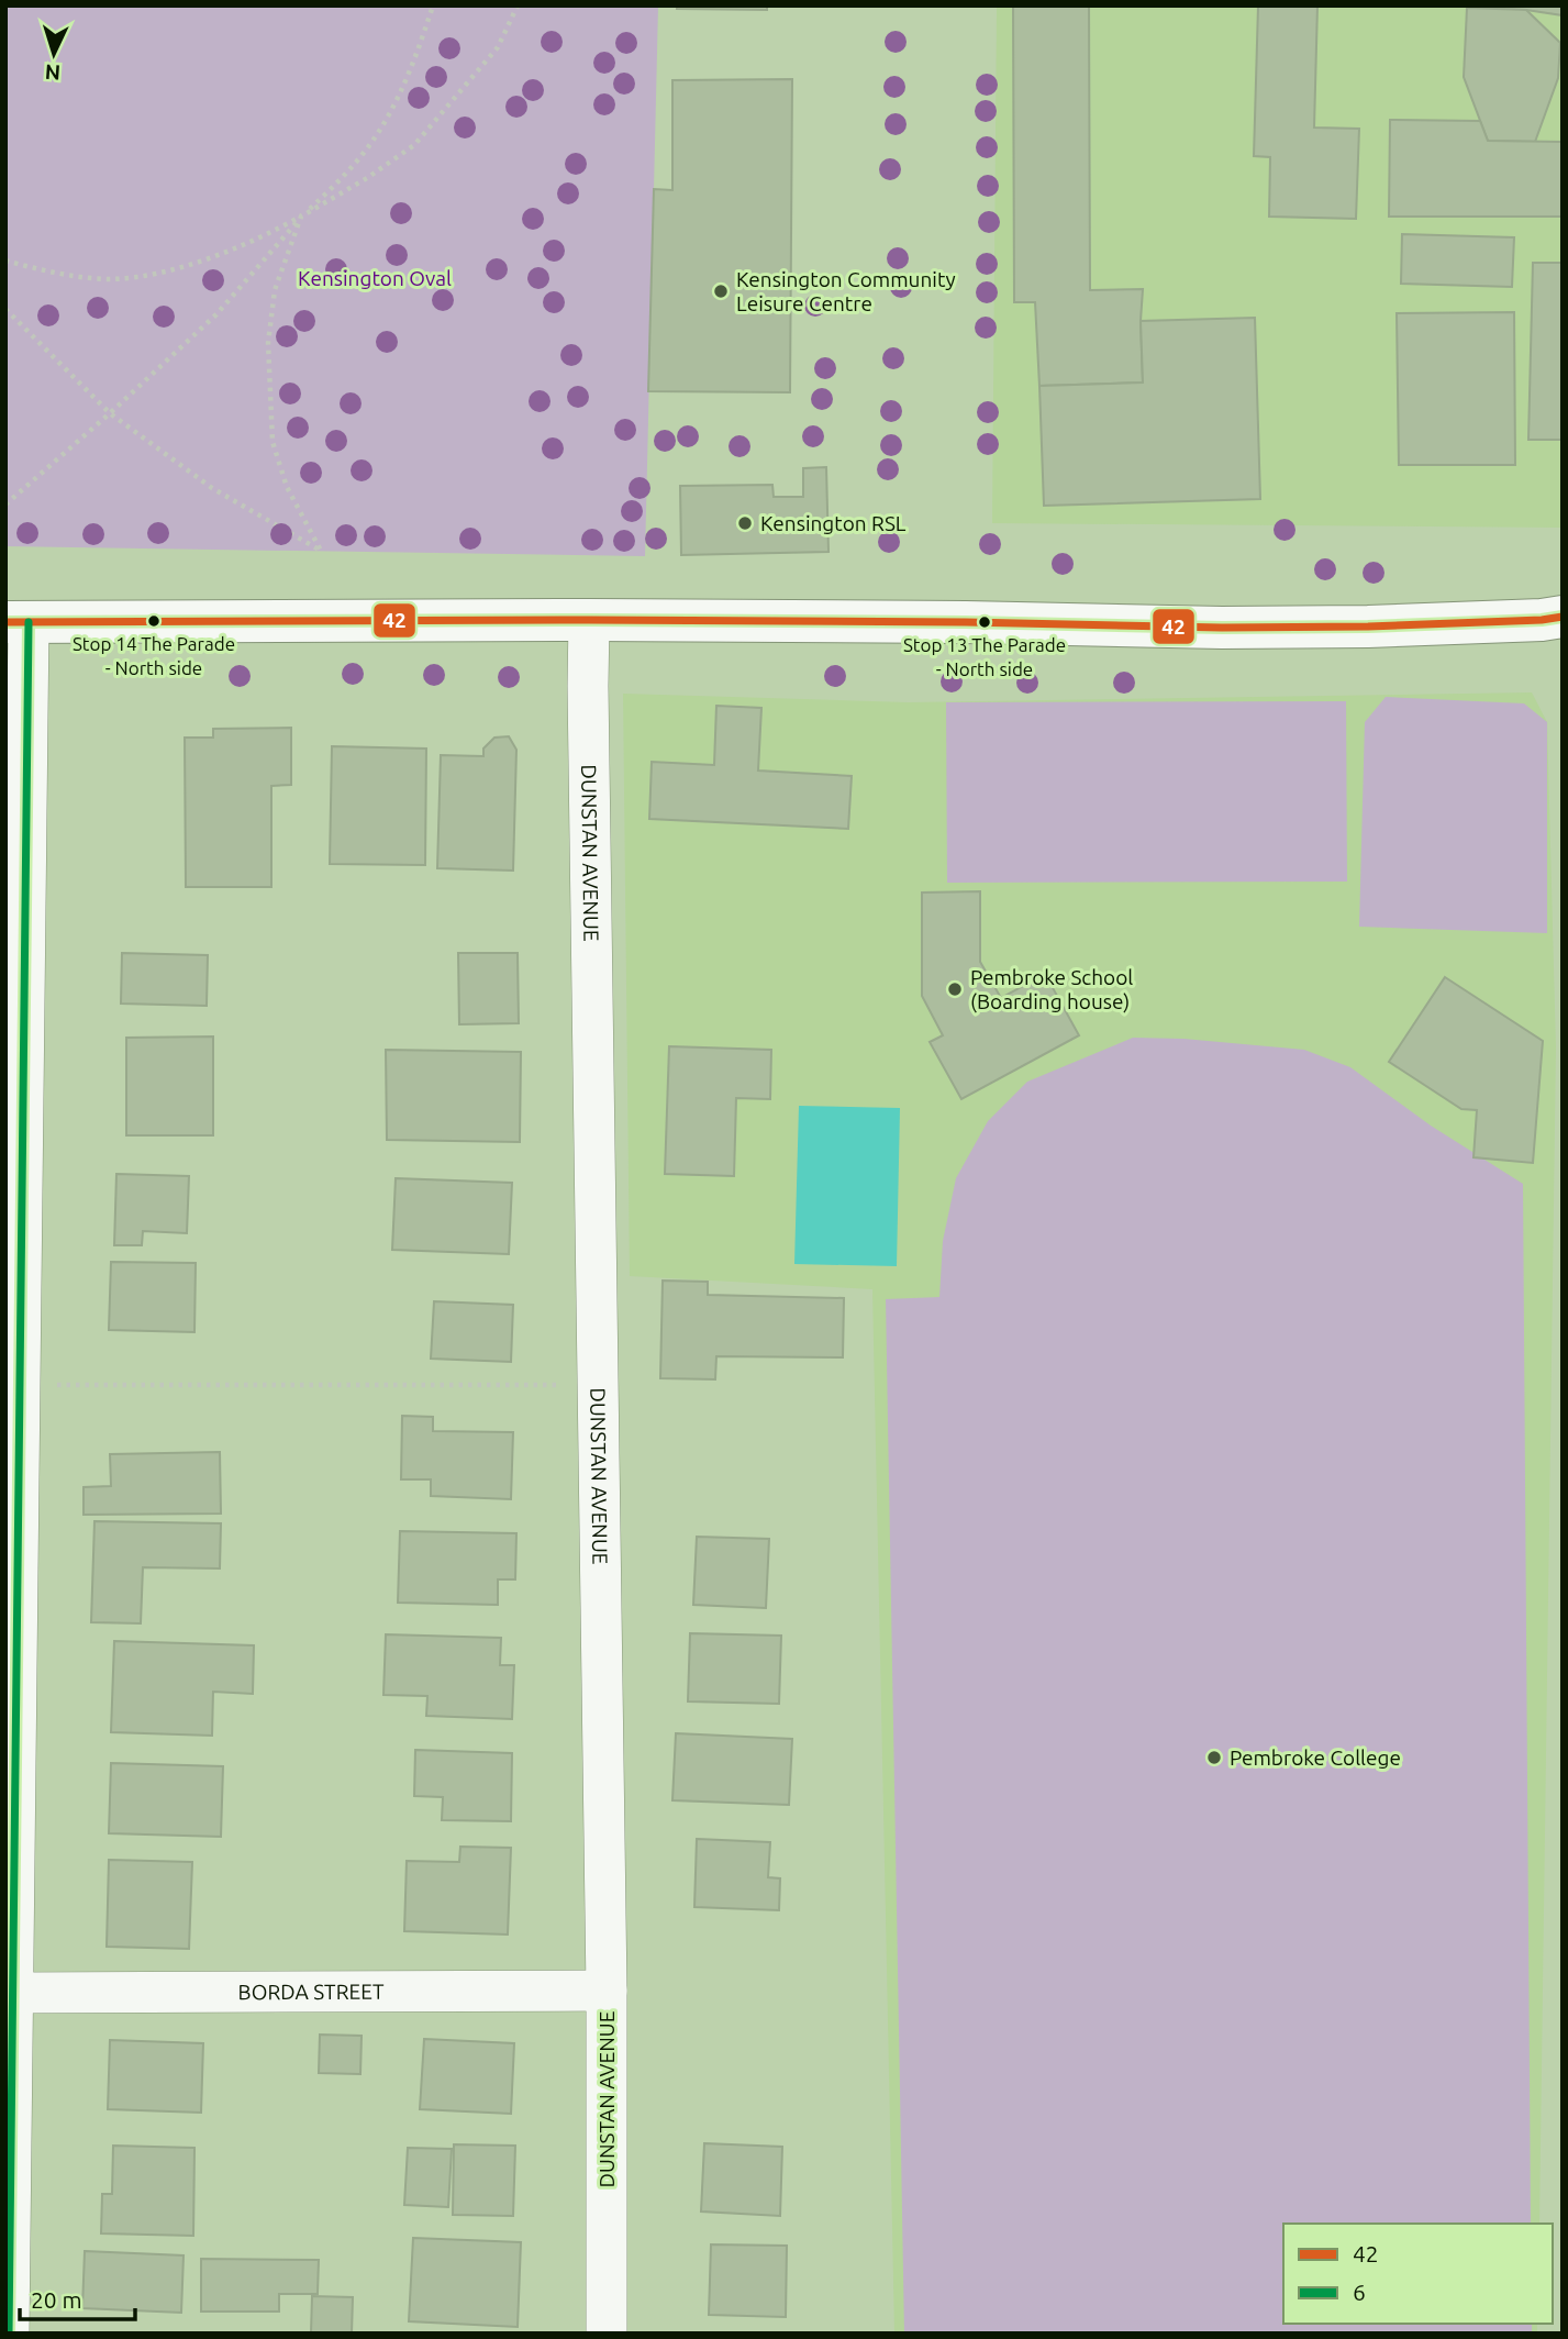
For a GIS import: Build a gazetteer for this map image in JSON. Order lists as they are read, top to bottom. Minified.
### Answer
{"streets":{"street":["DUNSTAN AVENUE","BORDA STREET"]},"crossings":[["DUNSTAN AVENUE","BORDA STREET"]],"parks":["Kensington Oval"],"places":["Kensington Community Leisure Centre","Kensington RSL","Stop 14 The Parade - North side","Stop 13 The Parade - North side","Pembroke School (Boarding house)","Pembroke College"],"lines":["transit line 42","transit line 6"],"legend":["42","6"],"scale_bar":"20 m","north":"bottom"}
